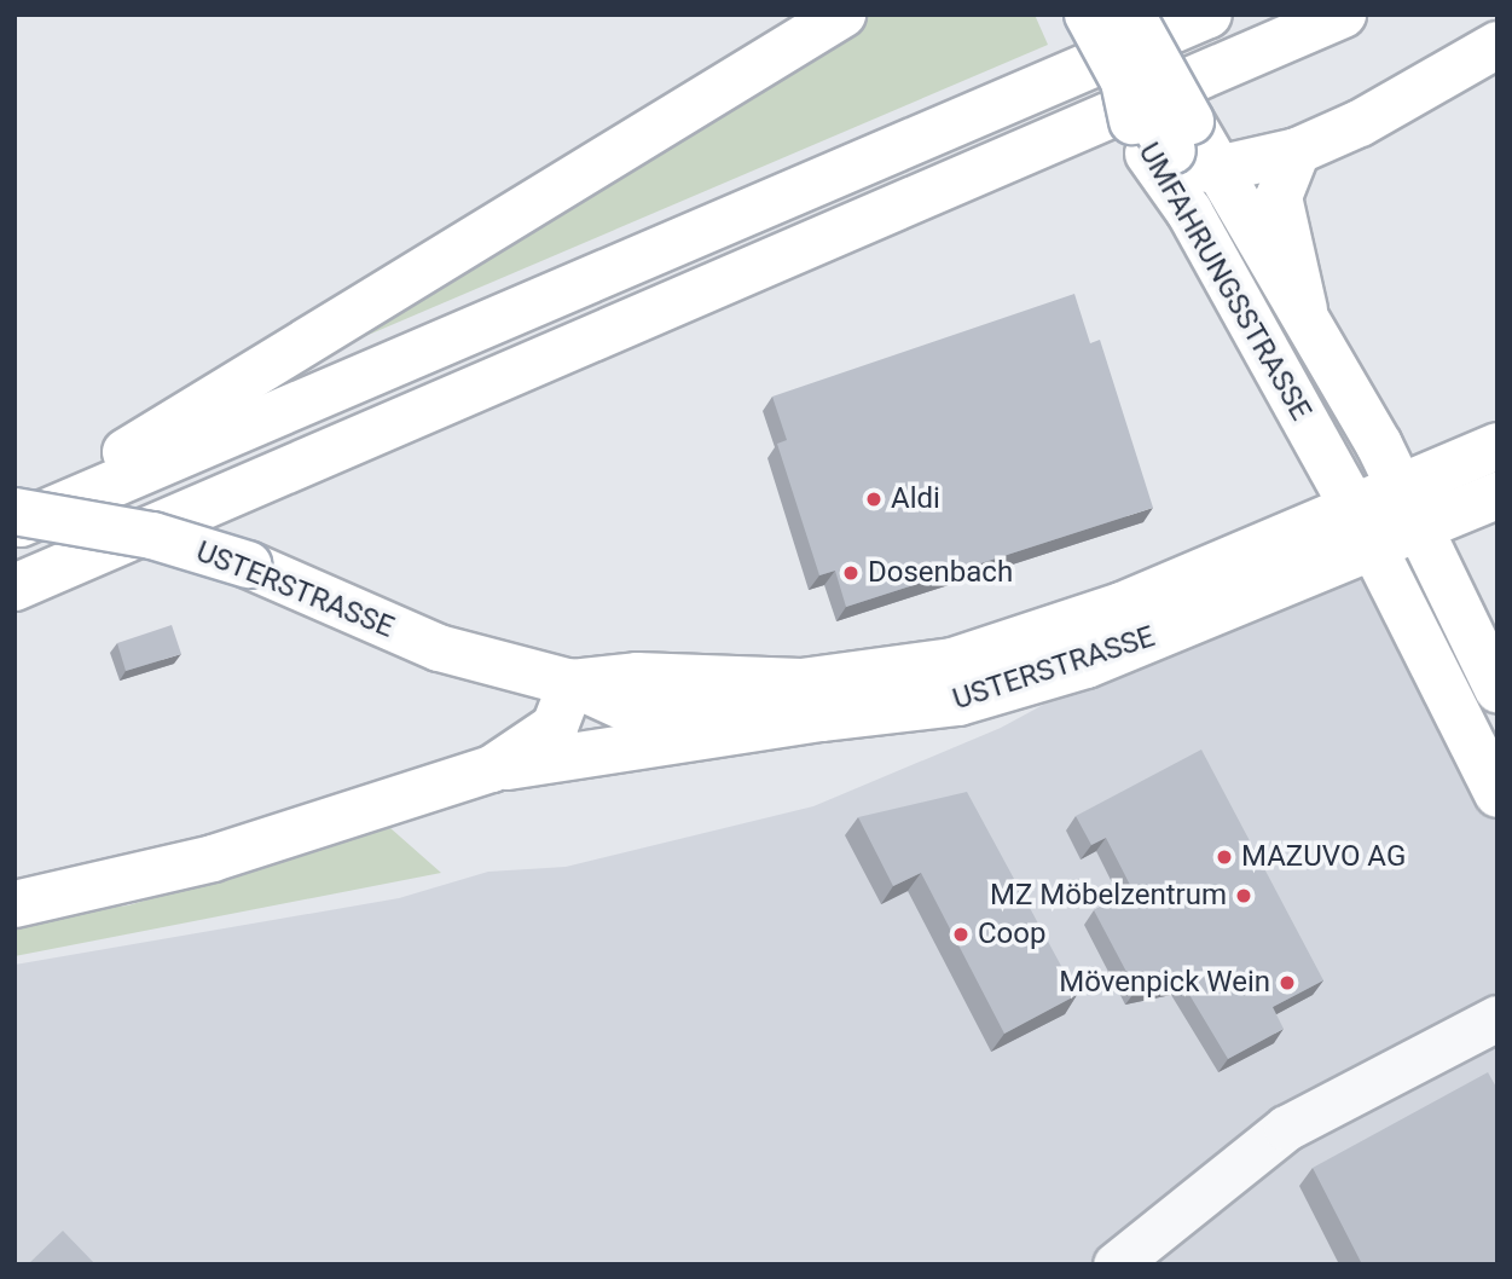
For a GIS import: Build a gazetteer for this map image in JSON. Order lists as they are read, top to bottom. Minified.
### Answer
{"streets":{"main road":["UMFAHRUNGSSTRASSE","USTERSTRASSE"]},"crossings":[["UMFAHRUNGSSTRASSE","USTERSTRASSE"]],"places":["Aldi","Dosenbach","MAZUVO AG","MZ Möbelzentrum","Coop","Mövenpick Wein"]}
